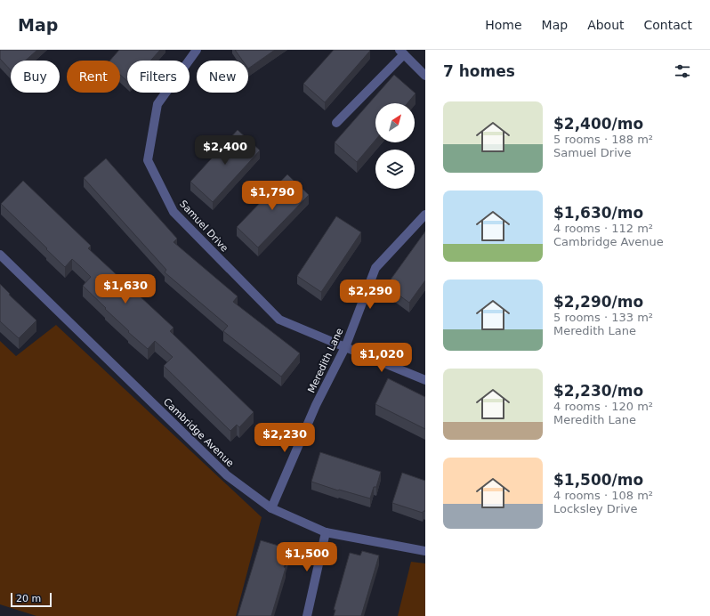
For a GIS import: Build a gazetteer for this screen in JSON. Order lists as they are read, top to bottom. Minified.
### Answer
{"streets":{"street":["Samuel Drive","Meredith Lane","Cambridge Avenue"]},"crossings":[["Samuel Drive","Meredith Lane"],["Meredith Lane","Cambridge Avenue"]],"scale_bar":"20 m","north":"top right","page":{"header":"Map","nav":["Home","Map","About","Contact"],"heading":"7 homes","chip":["Buy","Rent","Filters","New"],"list":[{"name":"$2,400/mo","note":"5 rooms · 188 m² · Samuel Drive"},{"name":"$1,630/mo","note":"4 rooms · 112 m² · Cambridge Avenue"},{"name":"$2,290/mo","note":"5 rooms · 133 m² · Meredith Lane"},{"name":"$2,230/mo","note":"4 rooms · 120 m² · Meredith Lane"},{"name":"$1,500/mo","note":"4 rooms · 108 m² · Locksley Drive"}],"price":["$2,400","$1,790","$1,630","$2,290","$1,020","$2,230","$1,500"],"scale":"20 m"}}
